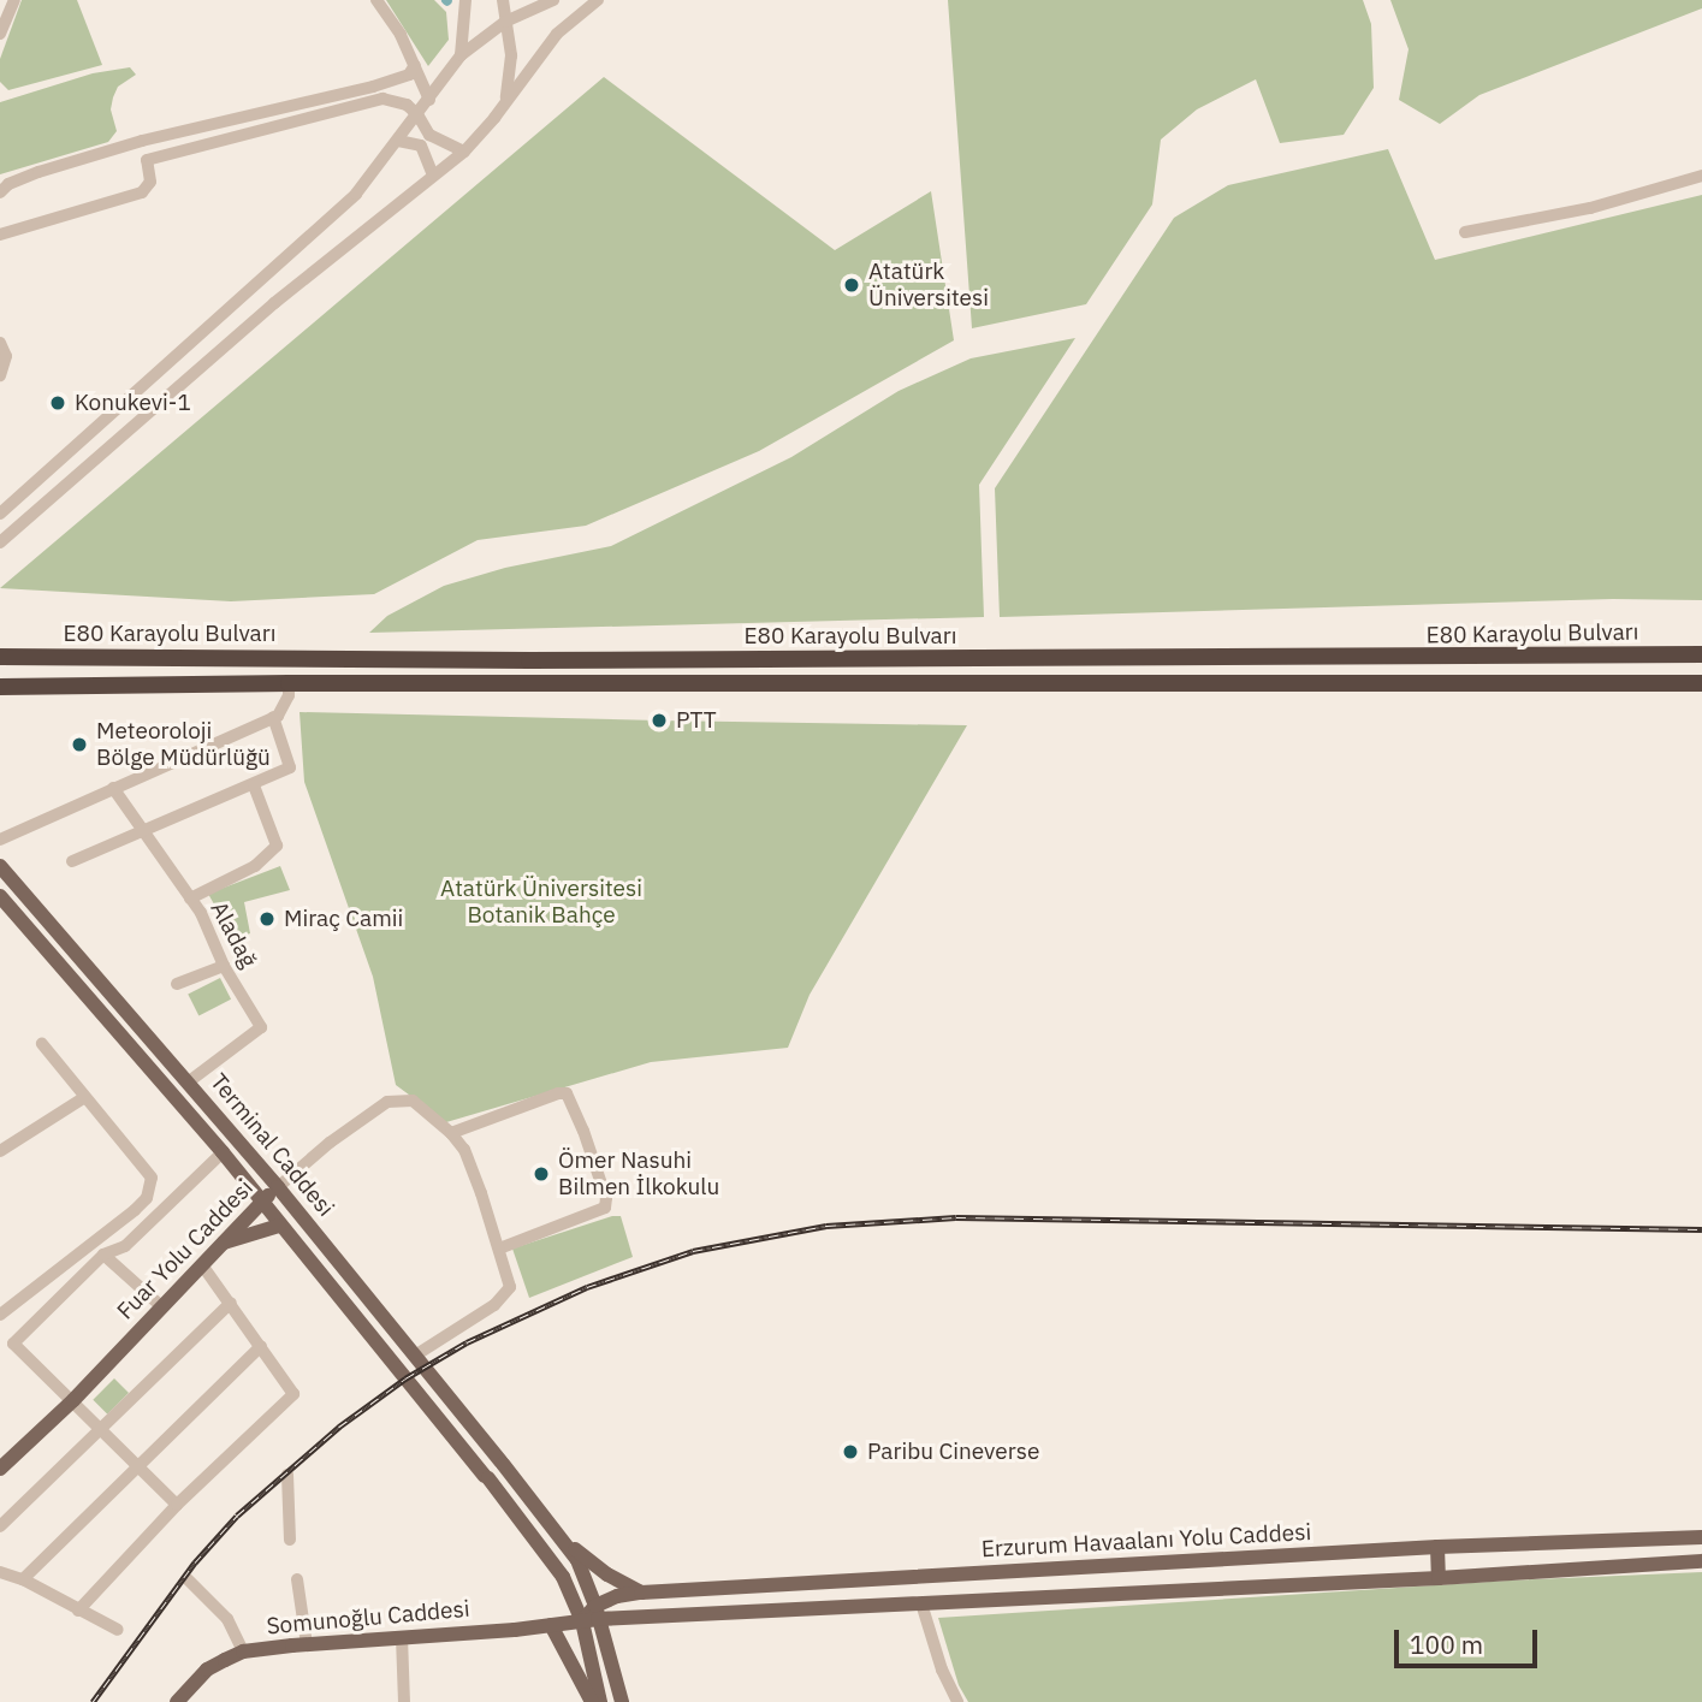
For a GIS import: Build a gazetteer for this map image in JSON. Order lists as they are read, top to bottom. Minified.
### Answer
{"streets":{"highway":["E80 Karayolu Bulvarı"],"main road":["Terminal Caddesi","Fuar Yolu Caddesi","Erzurum Havaalanı Yolu Caddesi","Somunoğlu Caddesi"],"street":["Aladağ"]},"crossings":[["Aladağ","Terminal Caddesi"],["Terminal Caddesi","Fuar Yolu Caddesi"],["Terminal Caddesi","Erzurum Havaalanı Yolu Caddesi"],["Terminal Caddesi","Somunoğlu Caddesi"]],"parks":["Atatürk Üniversitesi Botanik Bahçe"],"places":["Atatürk Üniversitesi","Konukevi-1","PTT","Meteoroloji Bölge Müdürlüğü","Miraç Camii","Ömer Nasuhi Bilmen İlkokulu","Paribu Cineverse"],"scale_bar":"100 m"}
